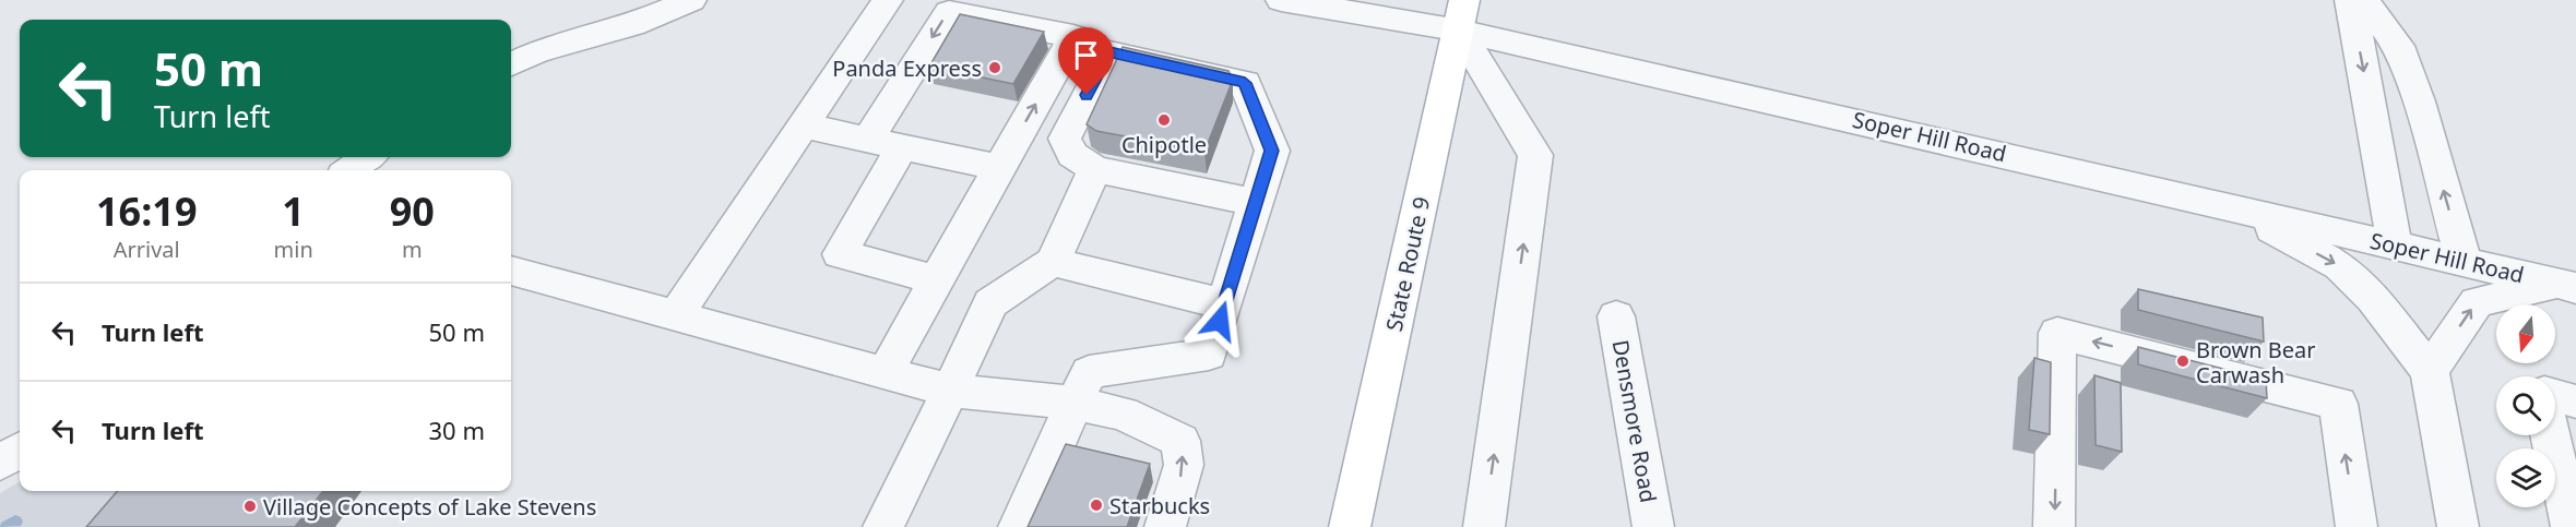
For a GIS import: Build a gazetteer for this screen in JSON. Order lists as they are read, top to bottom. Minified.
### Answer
{"streets":{"main road":["State Route 9"],"street":["Soper Hill Road","Densmore Road"]},"crossings":[["Soper Hill Road","State Route 9"]],"places":["Panda Express","Chipotle","Brown Bear Carwash","Starbucks","Village Concepts of Lake Stevens"],"north":"bottom","page":{"turn":["50 m","Turn left"],"eta":["16:19","Arrival","1","min","90","m"],"list":[{"name":"Turn left","value":"50 m"},{"name":"Turn left","value":"30 m"}]}}
